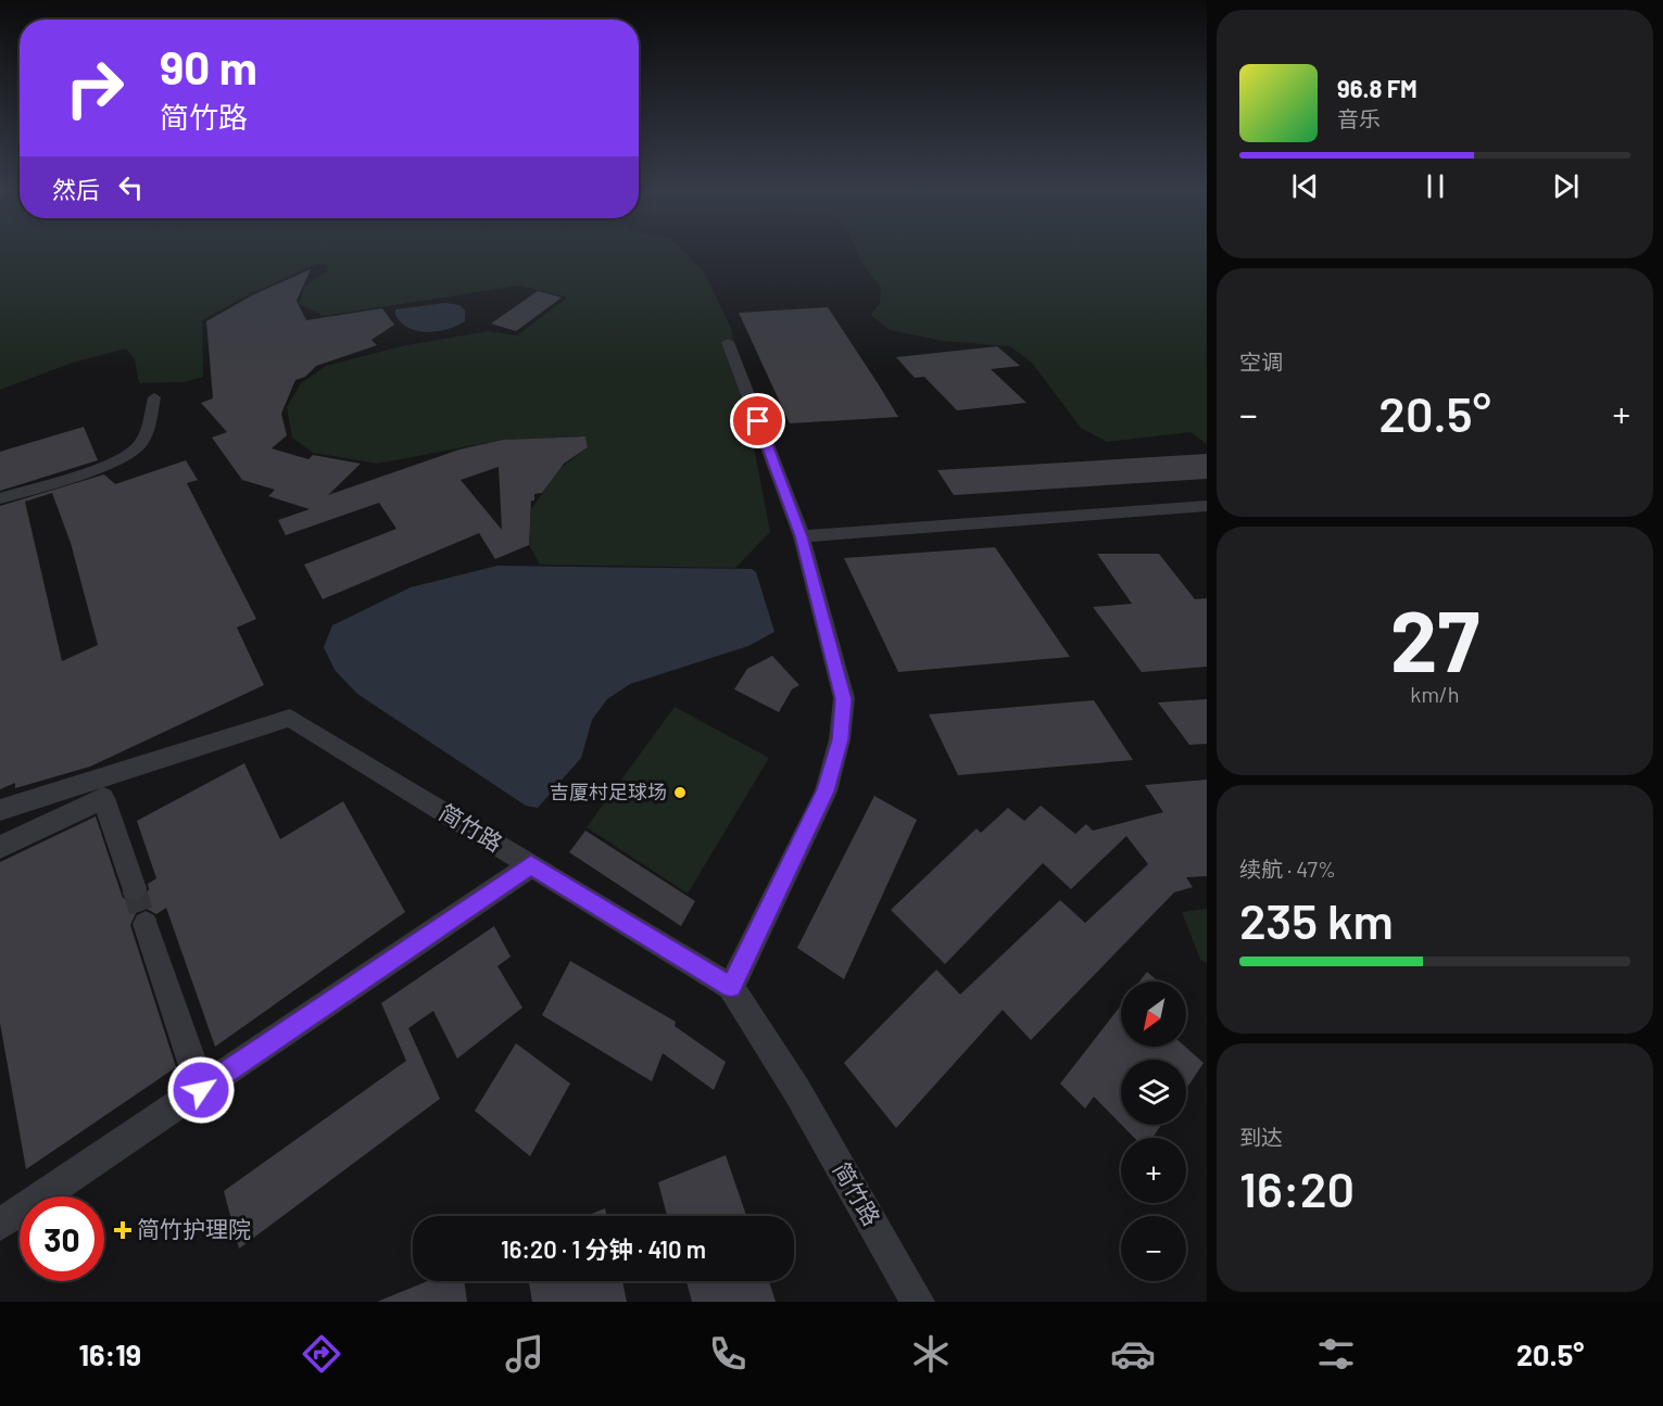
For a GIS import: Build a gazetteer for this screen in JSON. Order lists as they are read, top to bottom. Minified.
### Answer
{"streets":{"street":["简竹路"]},"places":{"other":["吉厦村足球场"],"health":["简竹护理院"]},"north":"bottom left","page":{"turn":["90 m","简竹路"],"song":["96.8 FM","音乐"],"then":"然后","tile":["空调",["27","km/h"],["续航 · 47%","235 km"],["到达","16:20"]],"heat":["−","20.5°","+"],"map_buttons":["+","−"],"limit":"30","trip":"16:20 · 1 分钟 · 410 m","tabs":["16:19","20.5°"]}}
